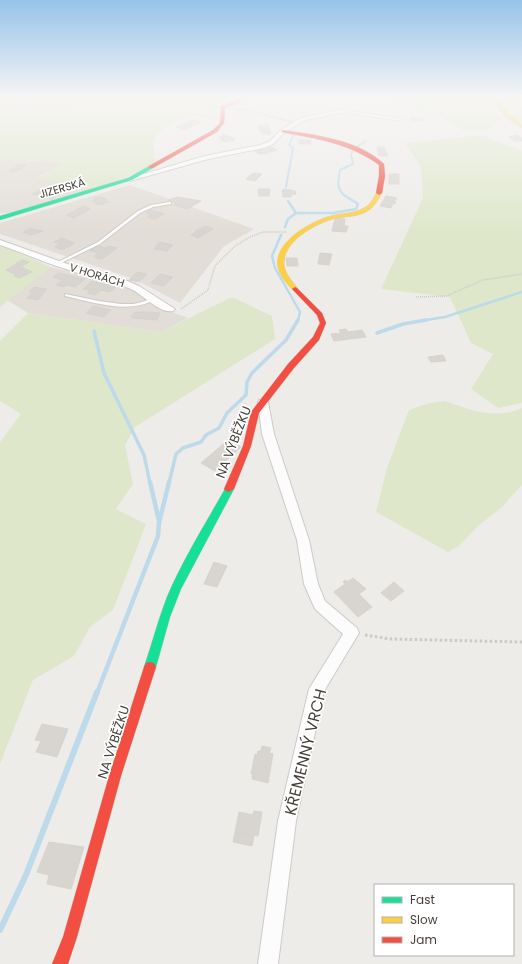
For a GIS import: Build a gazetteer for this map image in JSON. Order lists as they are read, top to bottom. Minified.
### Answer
{"streets":{"street":["JIZERSKÁ","V HORÁCH","NA VÝBĚŽKU","KŘEMENNÝ VRCH"]},"legend":["Fast","Slow","Jam"]}
